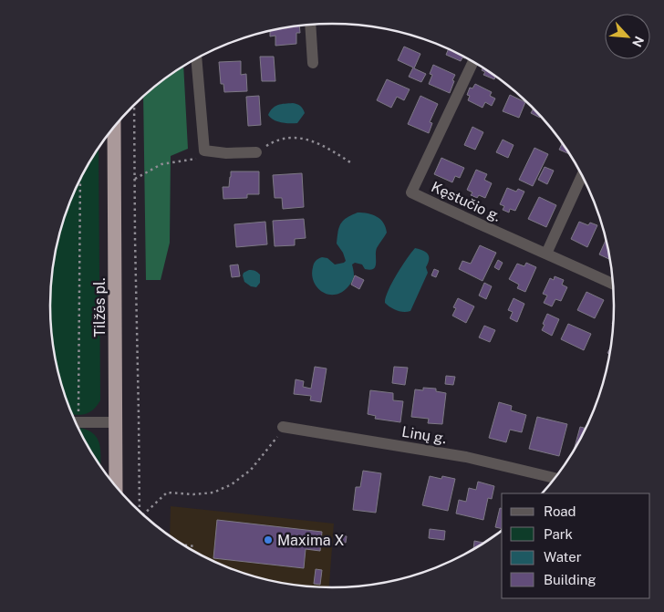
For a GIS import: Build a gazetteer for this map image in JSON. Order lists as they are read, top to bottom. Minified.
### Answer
{"streets":{"highway":["Tilžės pl."],"street":["Kęstučio g.","Linų g."]},"places":["Maxima X"],"legend":["Road","Park","Water","Building"],"north":"bottom right"}
